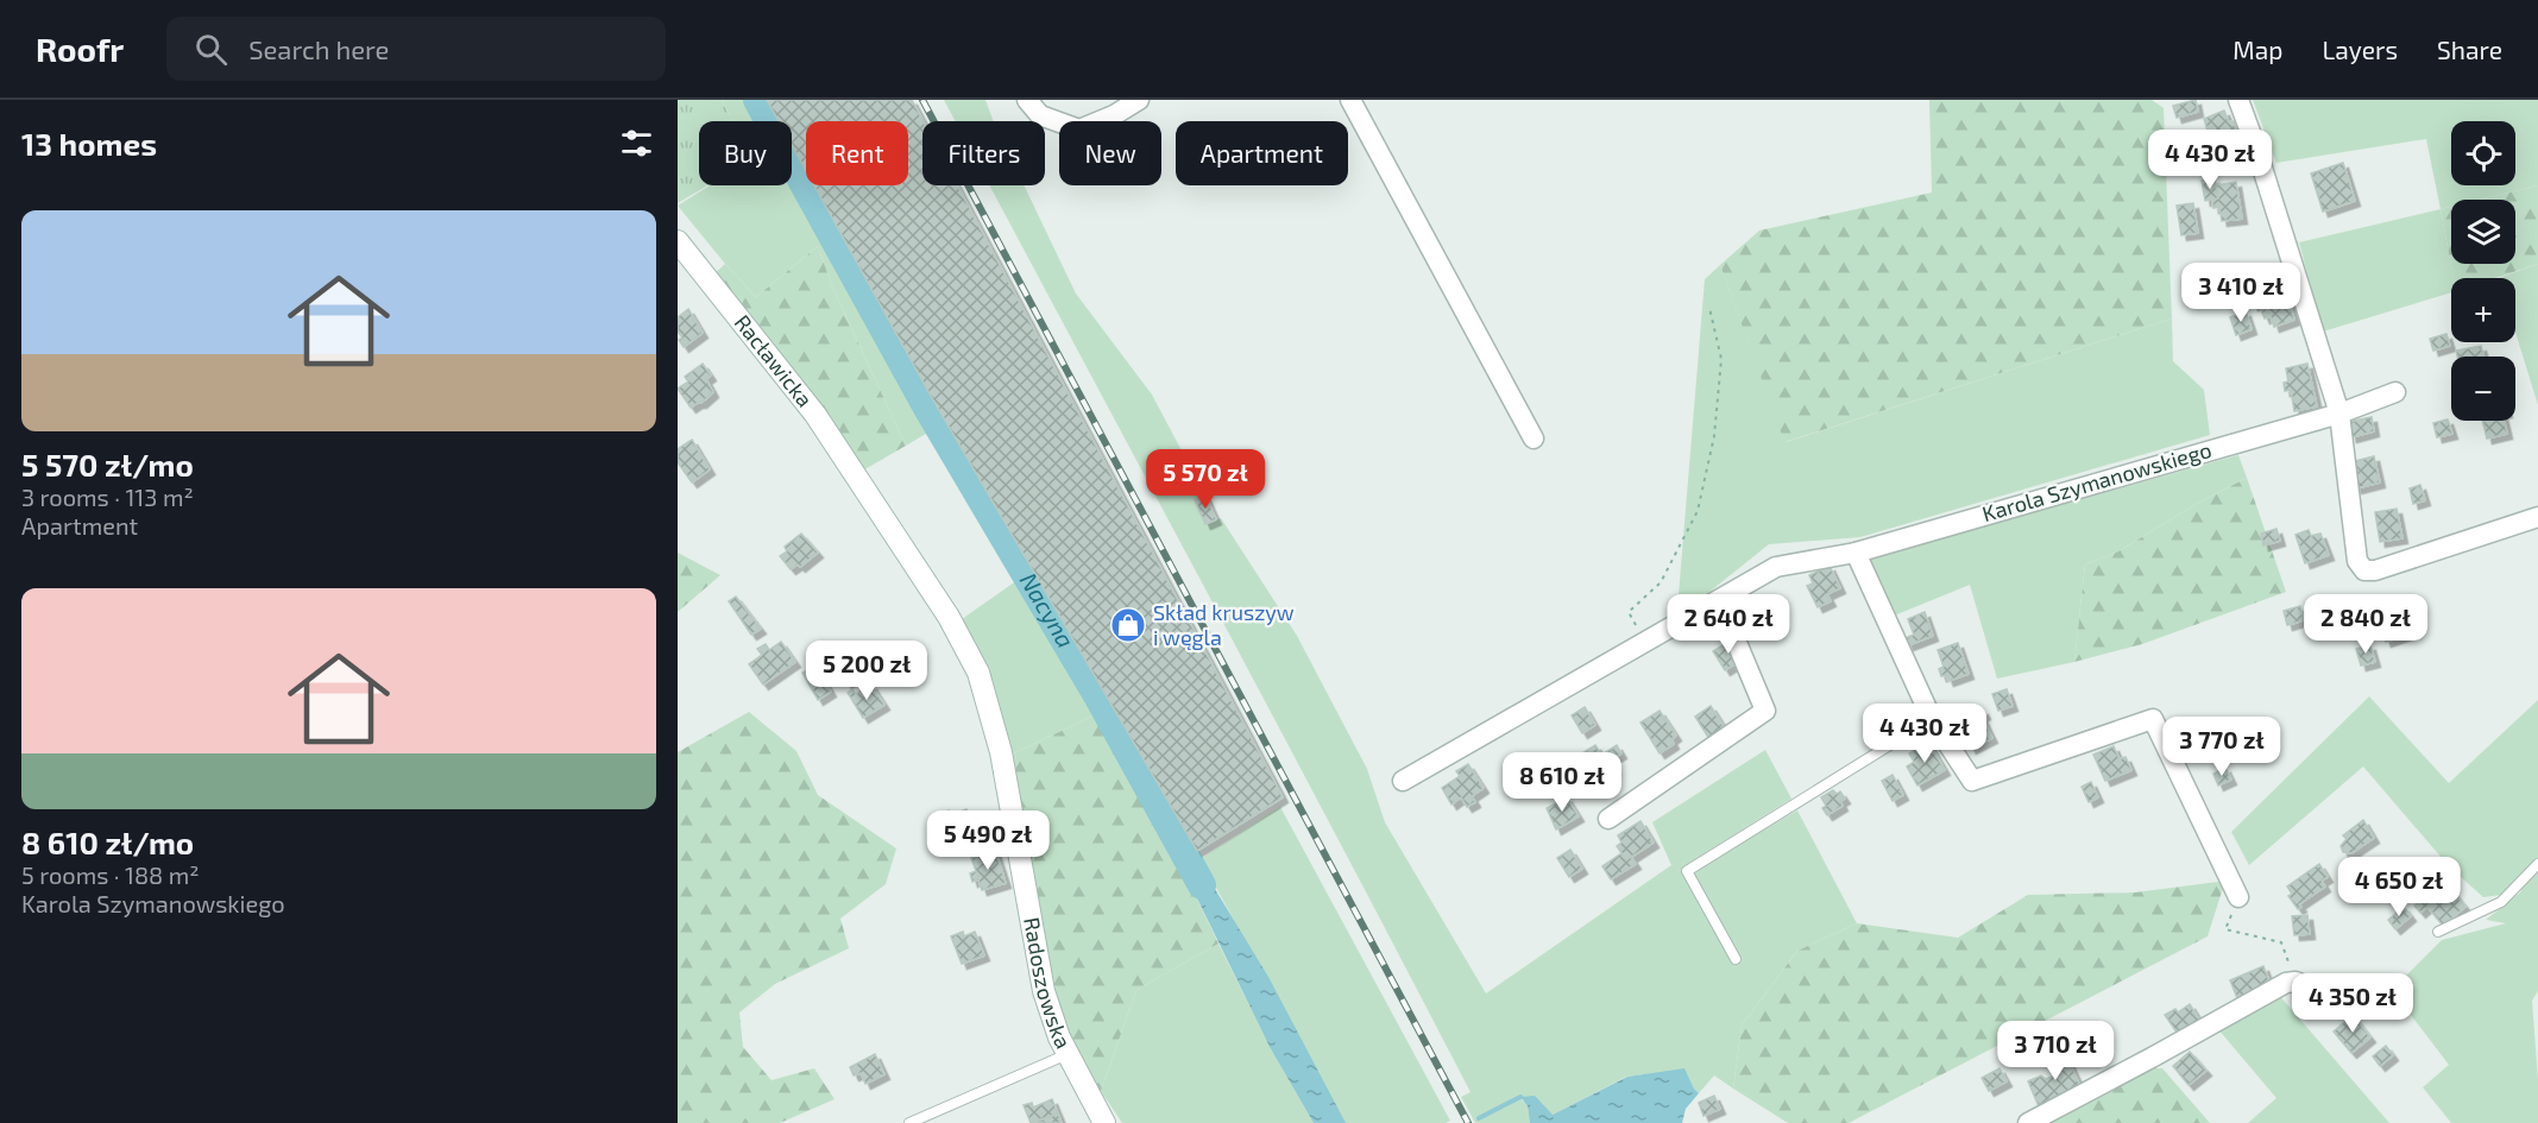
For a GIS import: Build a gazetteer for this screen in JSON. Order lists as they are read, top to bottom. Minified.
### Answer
{"streets":{"street":["Racławicka","Karola Szymanowskiego","Radoszowska"]},"crossings":[["Racławicka","Radoszowska"]],"water":["Nacyna"],"places":{"shop":["Skład kruszyw i węgla"]},"page":{"header":"Roofr","search":"Search here","nav":["Map","Layers","Share"],"heading":"13 homes","map_buttons":["+","−"],"chip":["Buy","Rent","Filters","New","Apartment"],"price":["4 430 zł","3 410 zł","5 570 zł","2 640 zł","2 840 zł","5 200 zł","4 430 zł","3 770 zł","8 610 zł","5 490 zł","4 650 zł","4 350 zł","3 710 zł"],"list":[{"name":"5 570 zł/mo","note":"3 rooms · 113 m² · Apartment"},{"name":"8 610 zł/mo","note":"5 rooms · 188 m² · Karola Szymanowskiego"}]}}
